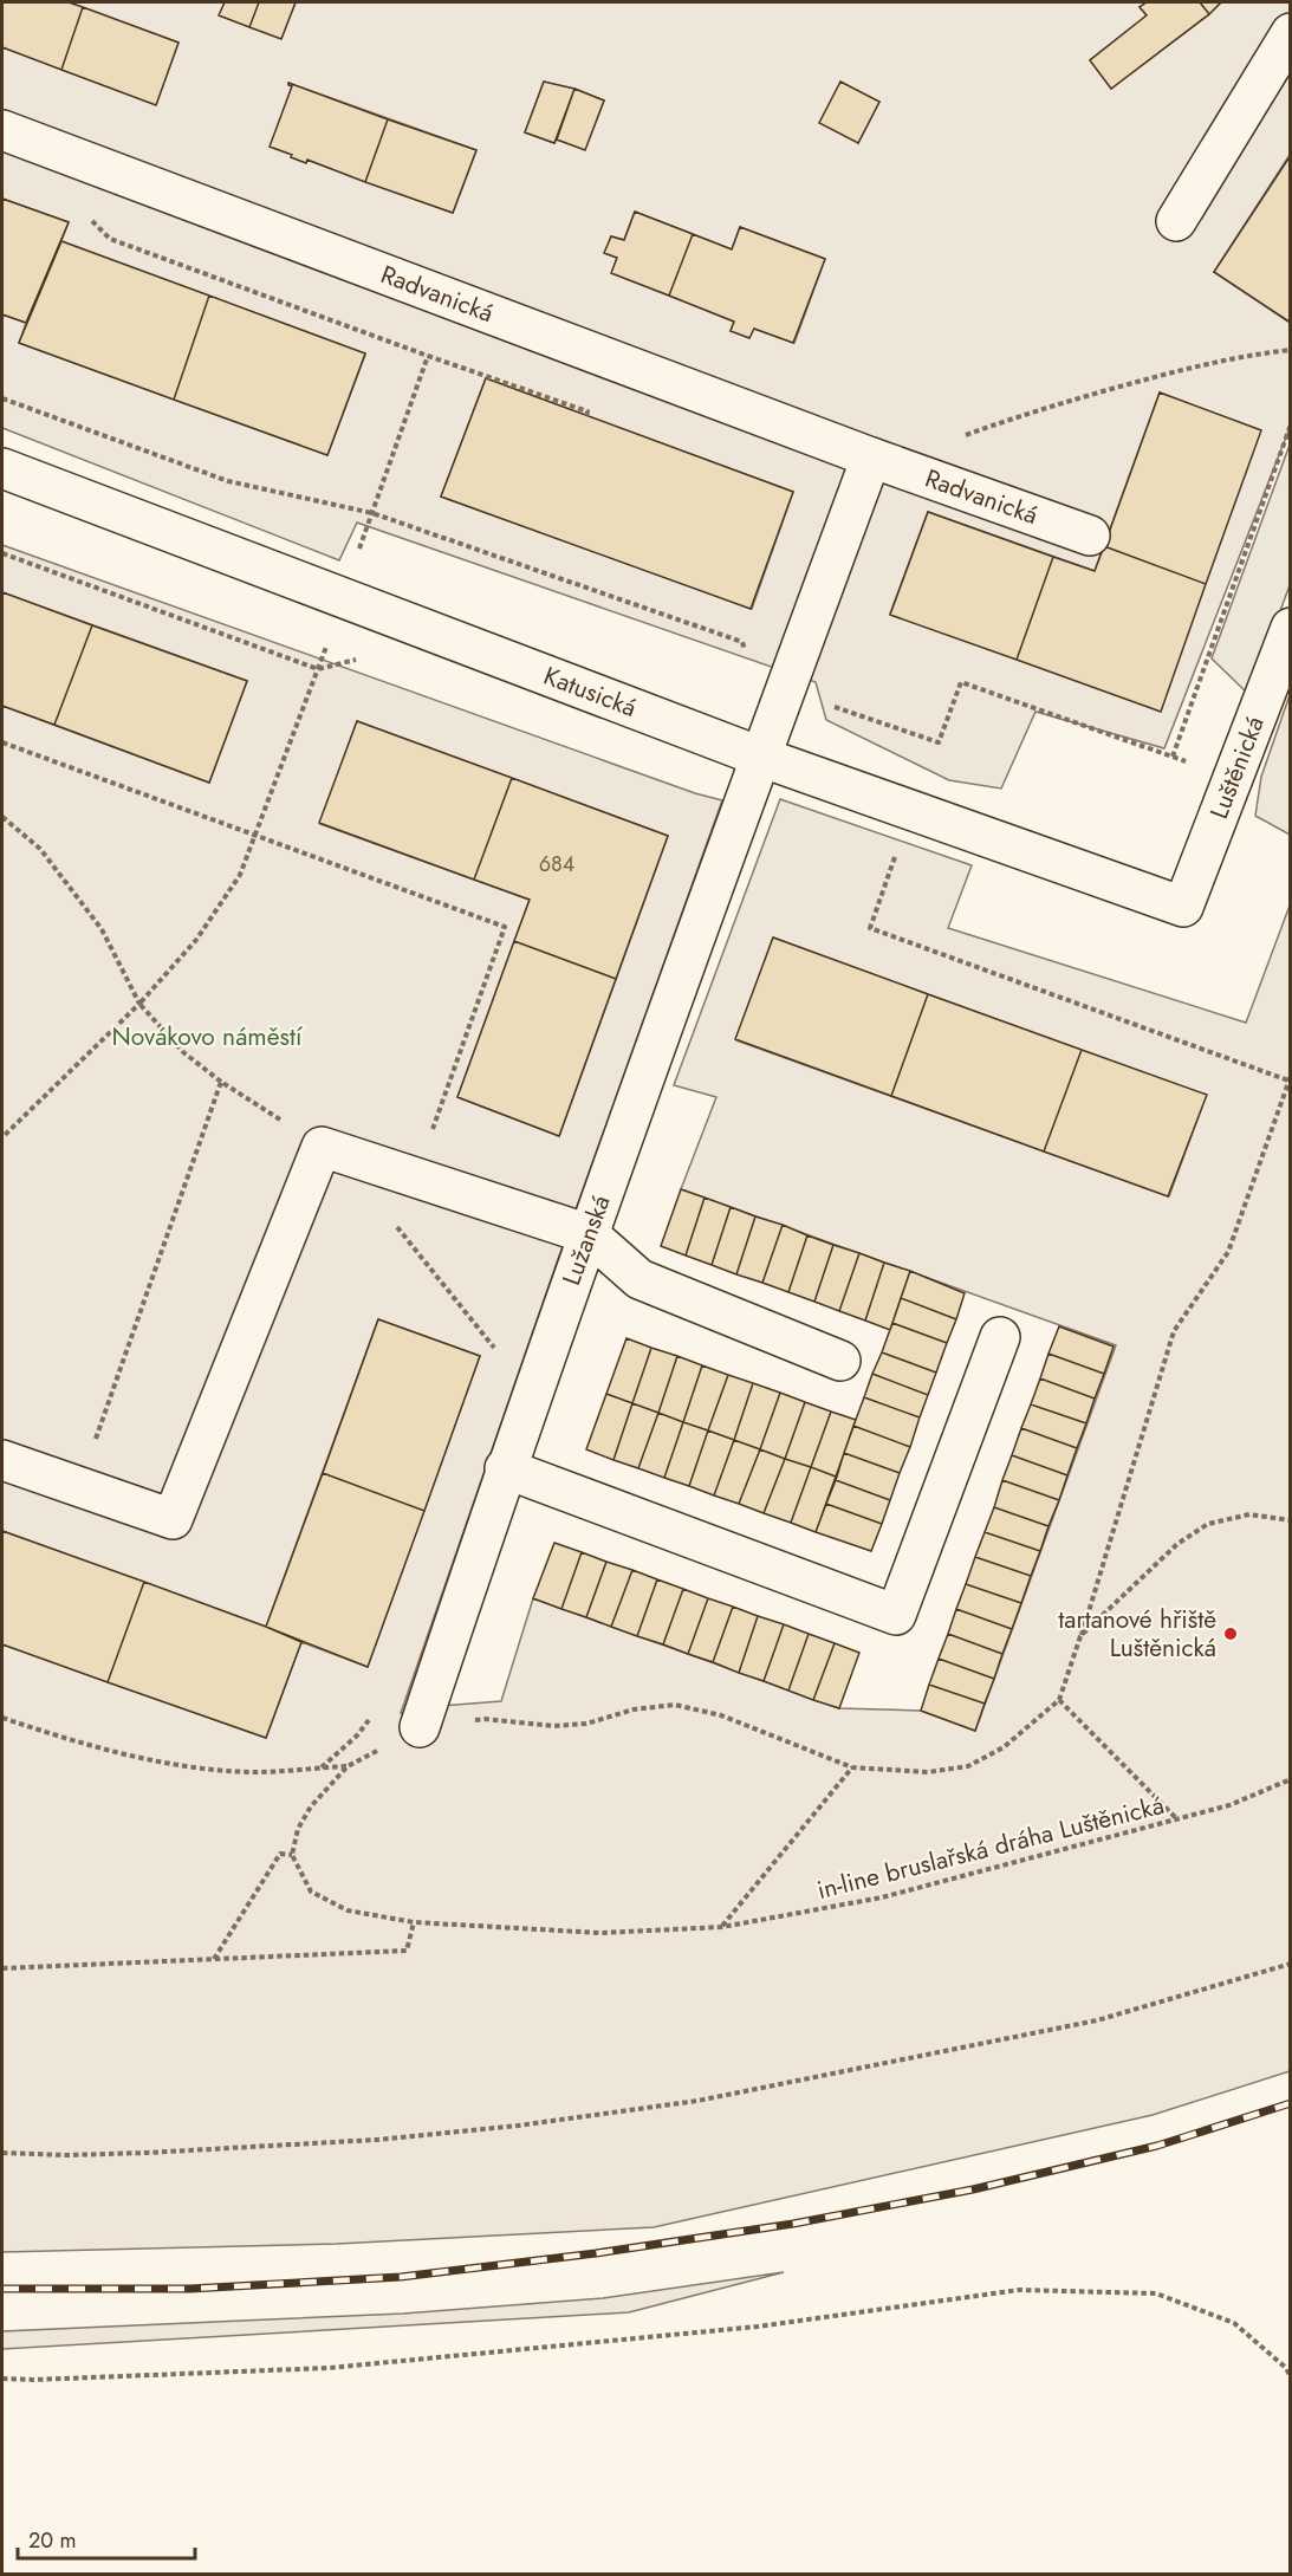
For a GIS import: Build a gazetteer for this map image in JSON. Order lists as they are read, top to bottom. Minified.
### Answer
{"streets":{"street":["Radvanická","Katusická","Luštěnická","Lužanská"],"path":["in-line bruslařská dráha Luštěnická"]},"crossings":[["Katusická","Luštěnická"],["Katusická","Lužanská"]],"parks":["Novákovo náměstí"],"places":["tartanové hřiště Luštěnická"],"house_numbers":["684"],"scale_bar":"20 m"}
